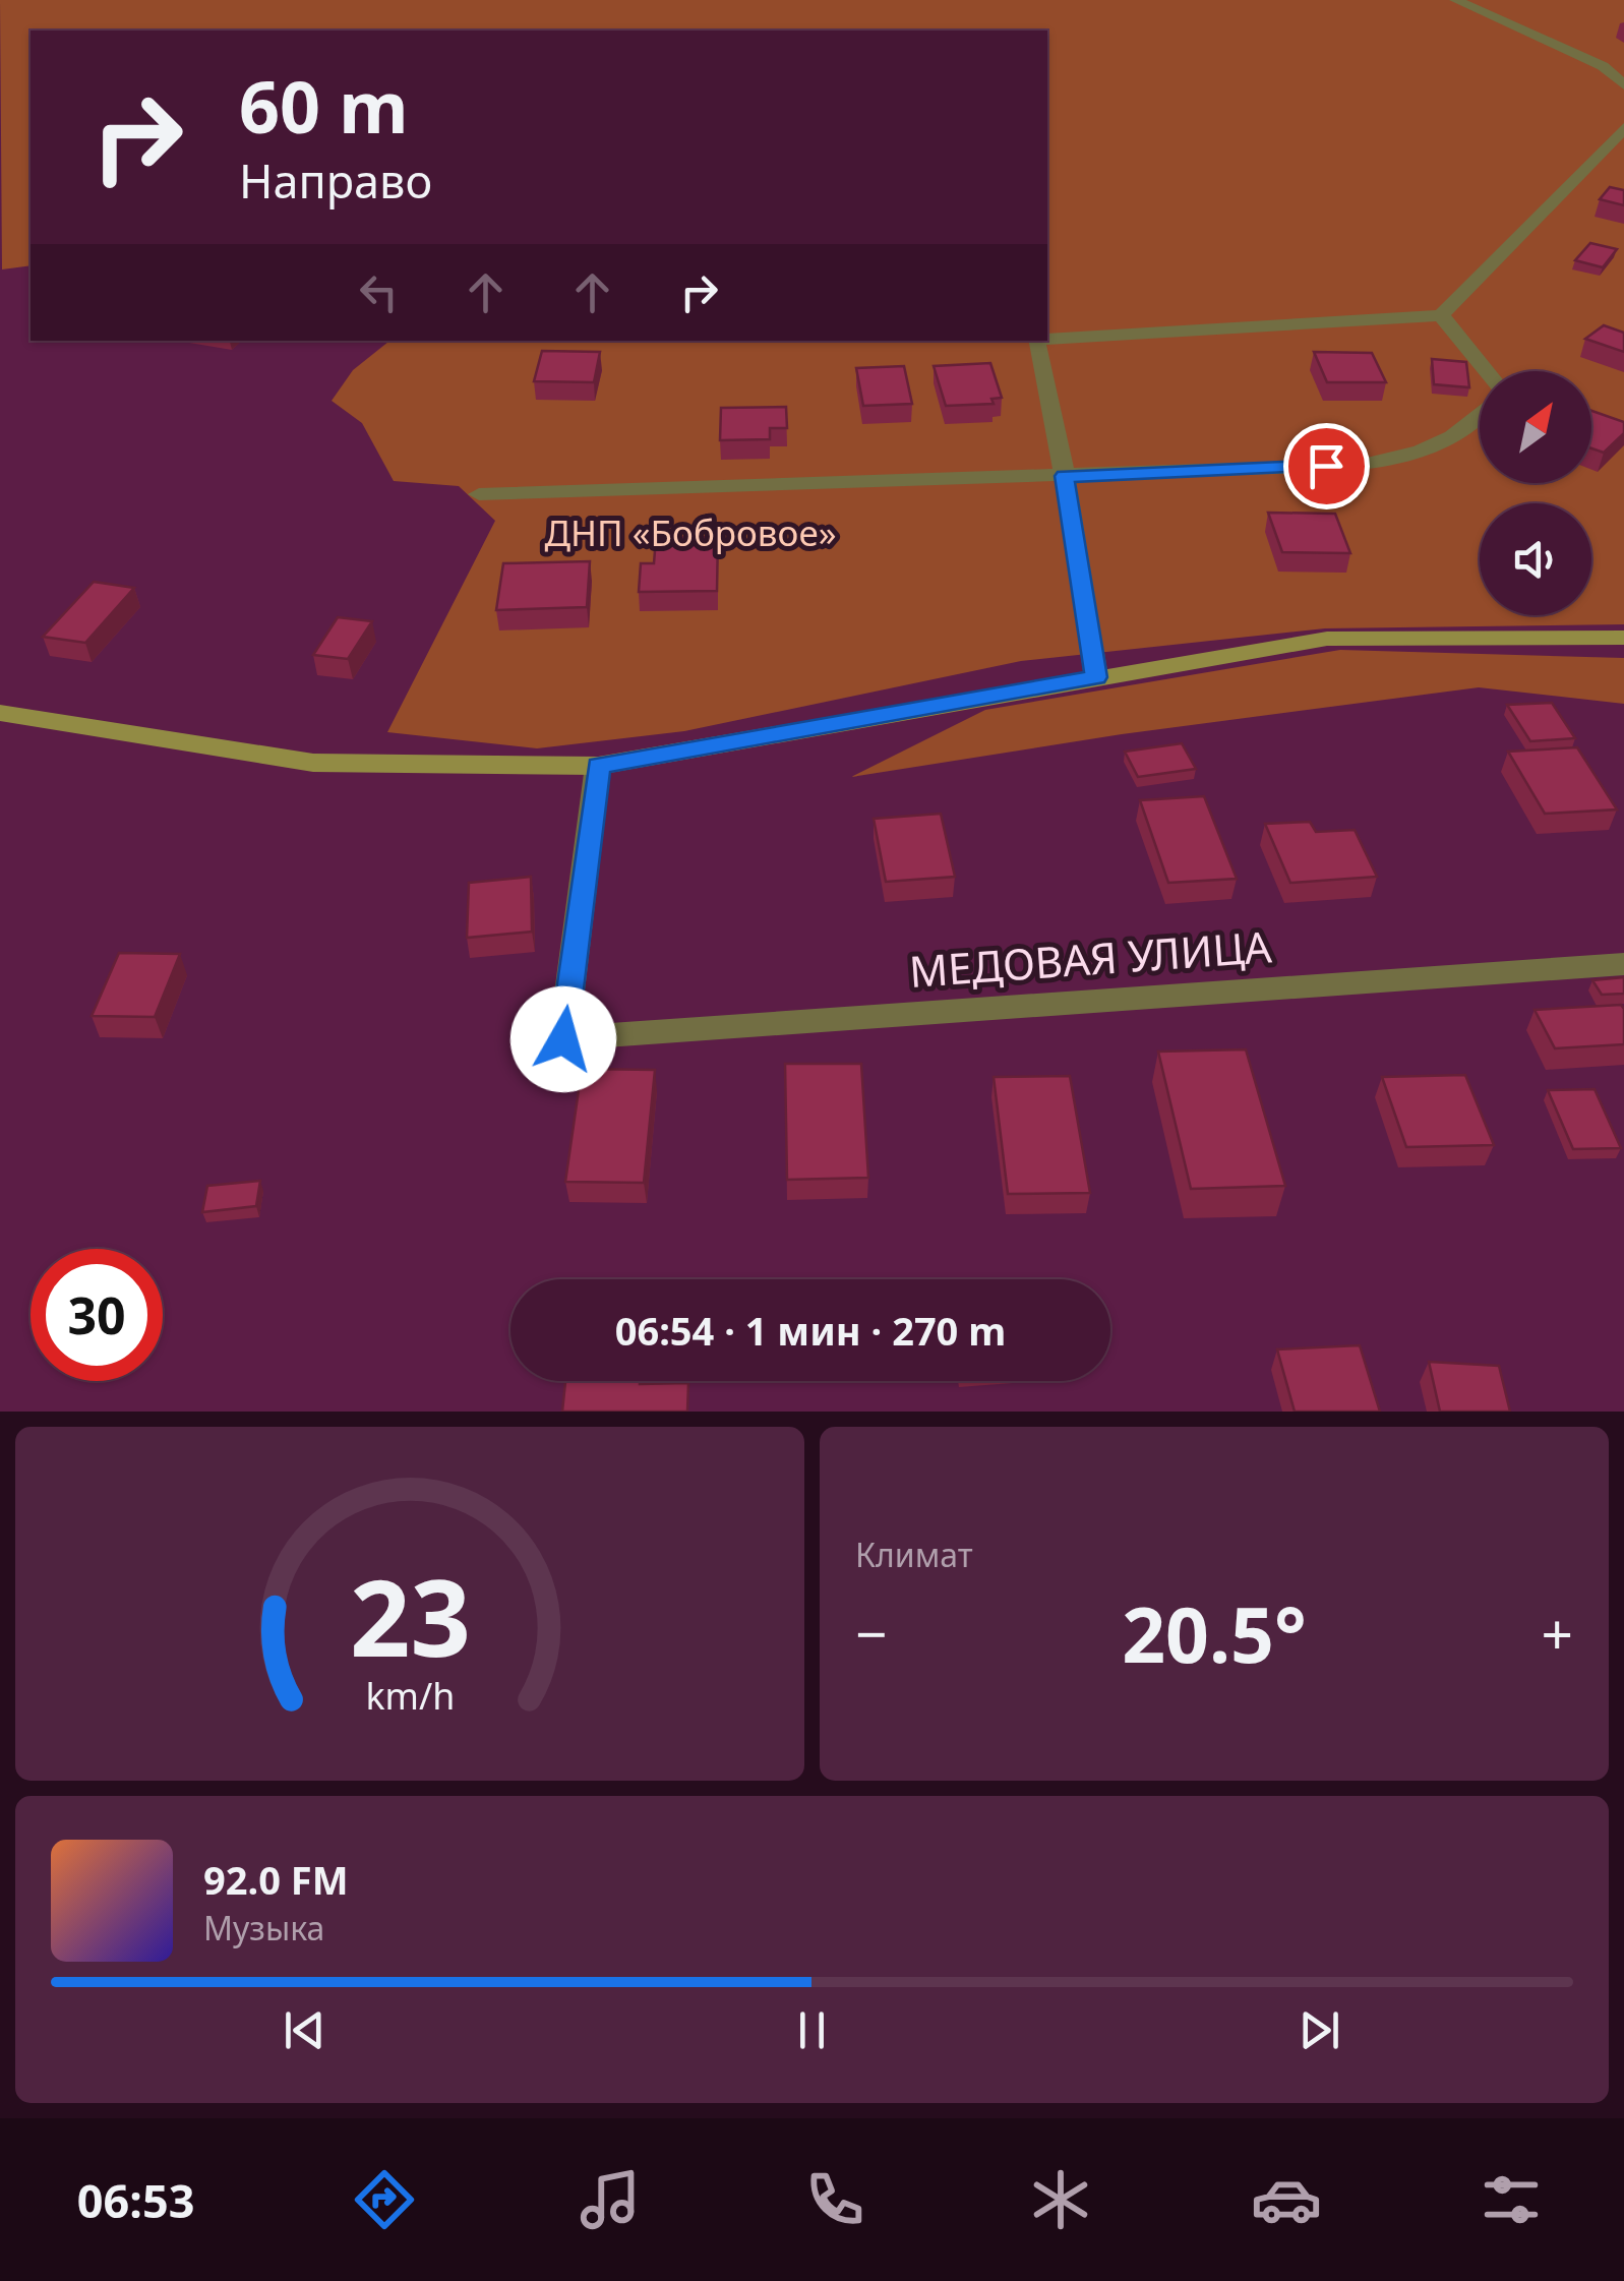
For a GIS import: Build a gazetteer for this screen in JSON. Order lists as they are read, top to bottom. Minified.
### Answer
{"streets":{"street":["МЕДОВАЯ УЛИЦА"]},"parks":["ДНП «Бобровое»"],"north":"top right","page":{"turn":["60 m","Направо"],"limit":"30","trip":"06:54 · 1 мин · 270 m","tile":"Климат","heat":["−","20.5°","+"],"song":["92.0 FM","Музыка"],"tabs":"06:53","gauge":["23","km/h"]}}
